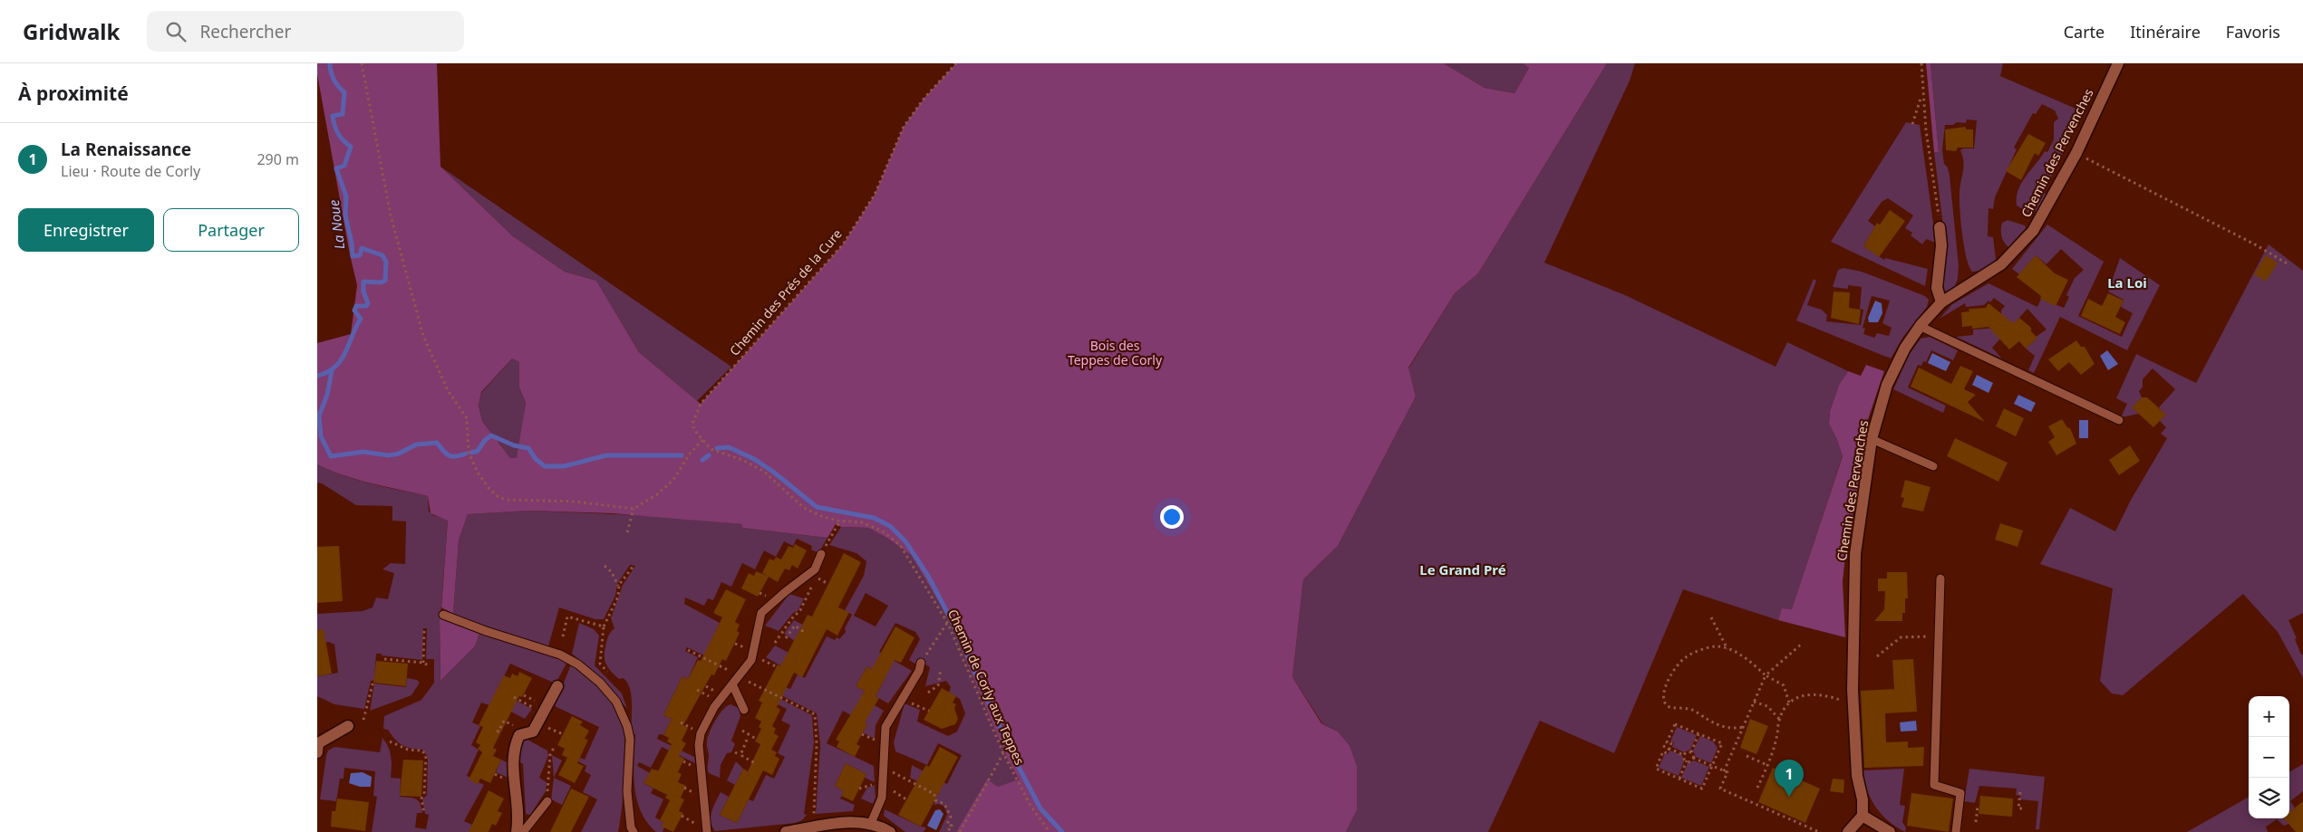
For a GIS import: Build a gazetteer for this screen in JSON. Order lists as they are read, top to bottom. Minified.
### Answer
{"streets":{"street":["Chemin des Pervenches"],"path":["Chemin des Prés de la Cure","Chemin de Corly aux Teppes"]},"crossings":[["Chemin des Prés de la Cure","Chemin de Corly aux Teppes"]],"districts":["La Loi","Le Grand Pré"],"water":["La Noue"],"parks":["Bois des Teppes de Corly"],"page":{"header":"Gridwalk","search":"Rechercher","nav":["Carte","Itinéraire","Favoris"],"heading":"À proximité","list":[{"mark":"1","name":"La Renaissance","note":"Lieu · Route de Corly","value":"290 m"}],"buttons":["Enregistrer","Partager"],"map_buttons":["+","−"],"pins":"1"}}
